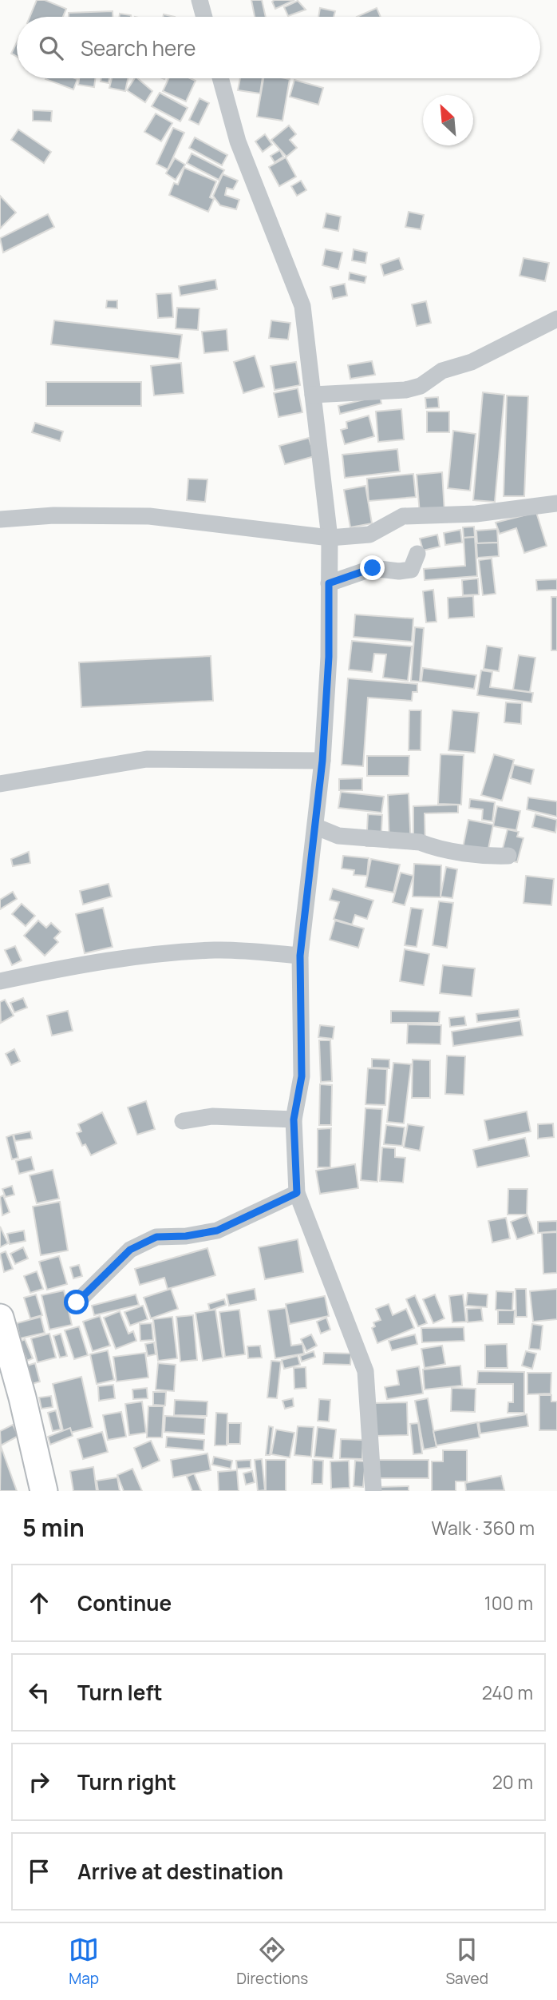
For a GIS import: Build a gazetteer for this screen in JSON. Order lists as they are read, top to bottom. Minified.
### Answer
{"north":"top left","page":{"search":"Search here","heading":["5 min","Walk · 360 m"],"list":[["Continue","100 m"],["Turn left","240 m"],["Turn right","20 m"],"Arrive at destination"],"nav":["Map","Directions","Saved"]}}
